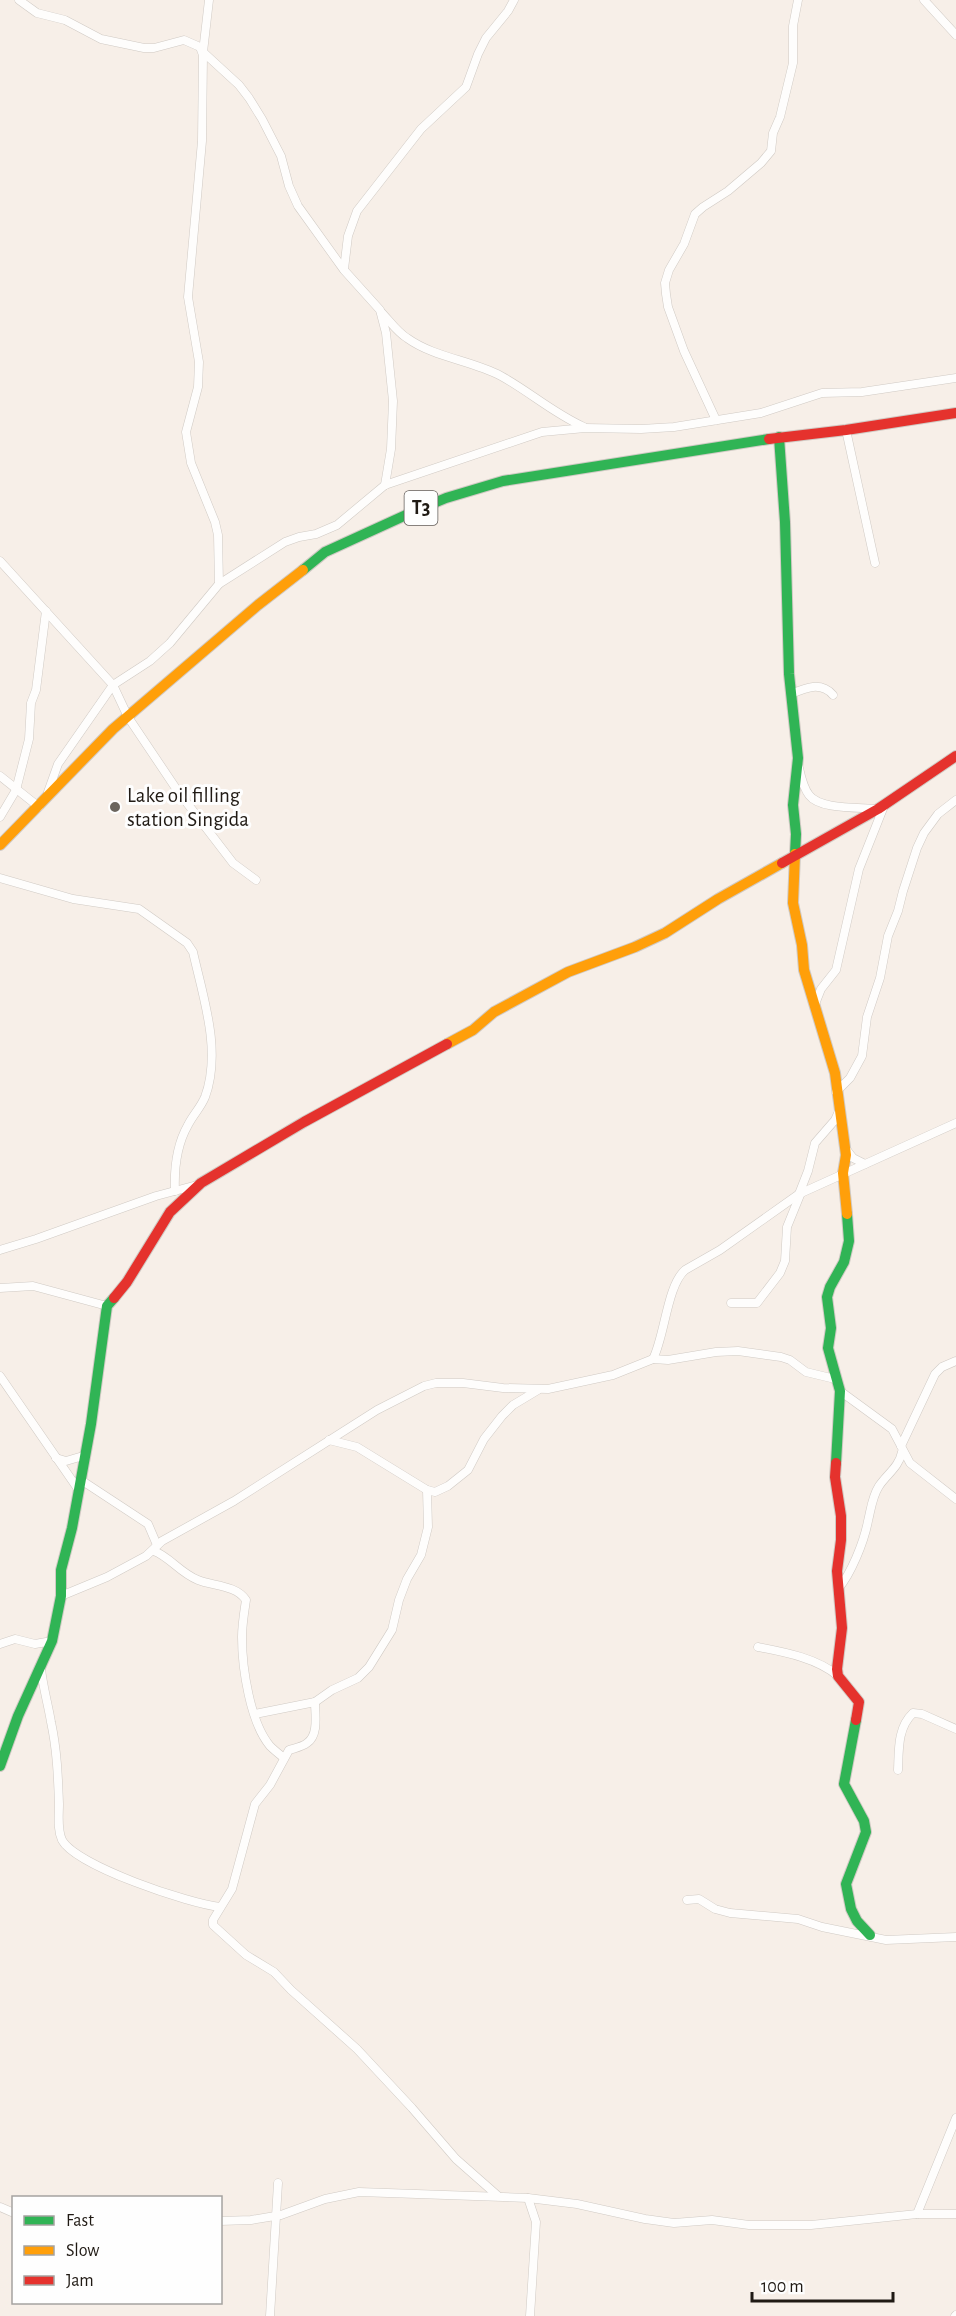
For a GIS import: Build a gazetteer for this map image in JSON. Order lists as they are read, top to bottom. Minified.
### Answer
{"streets":{"main road":["T3"]},"places":["Lake oil filling station Singida"],"legend":["Fast","Slow","Jam"],"scale_bar":"100 m"}
